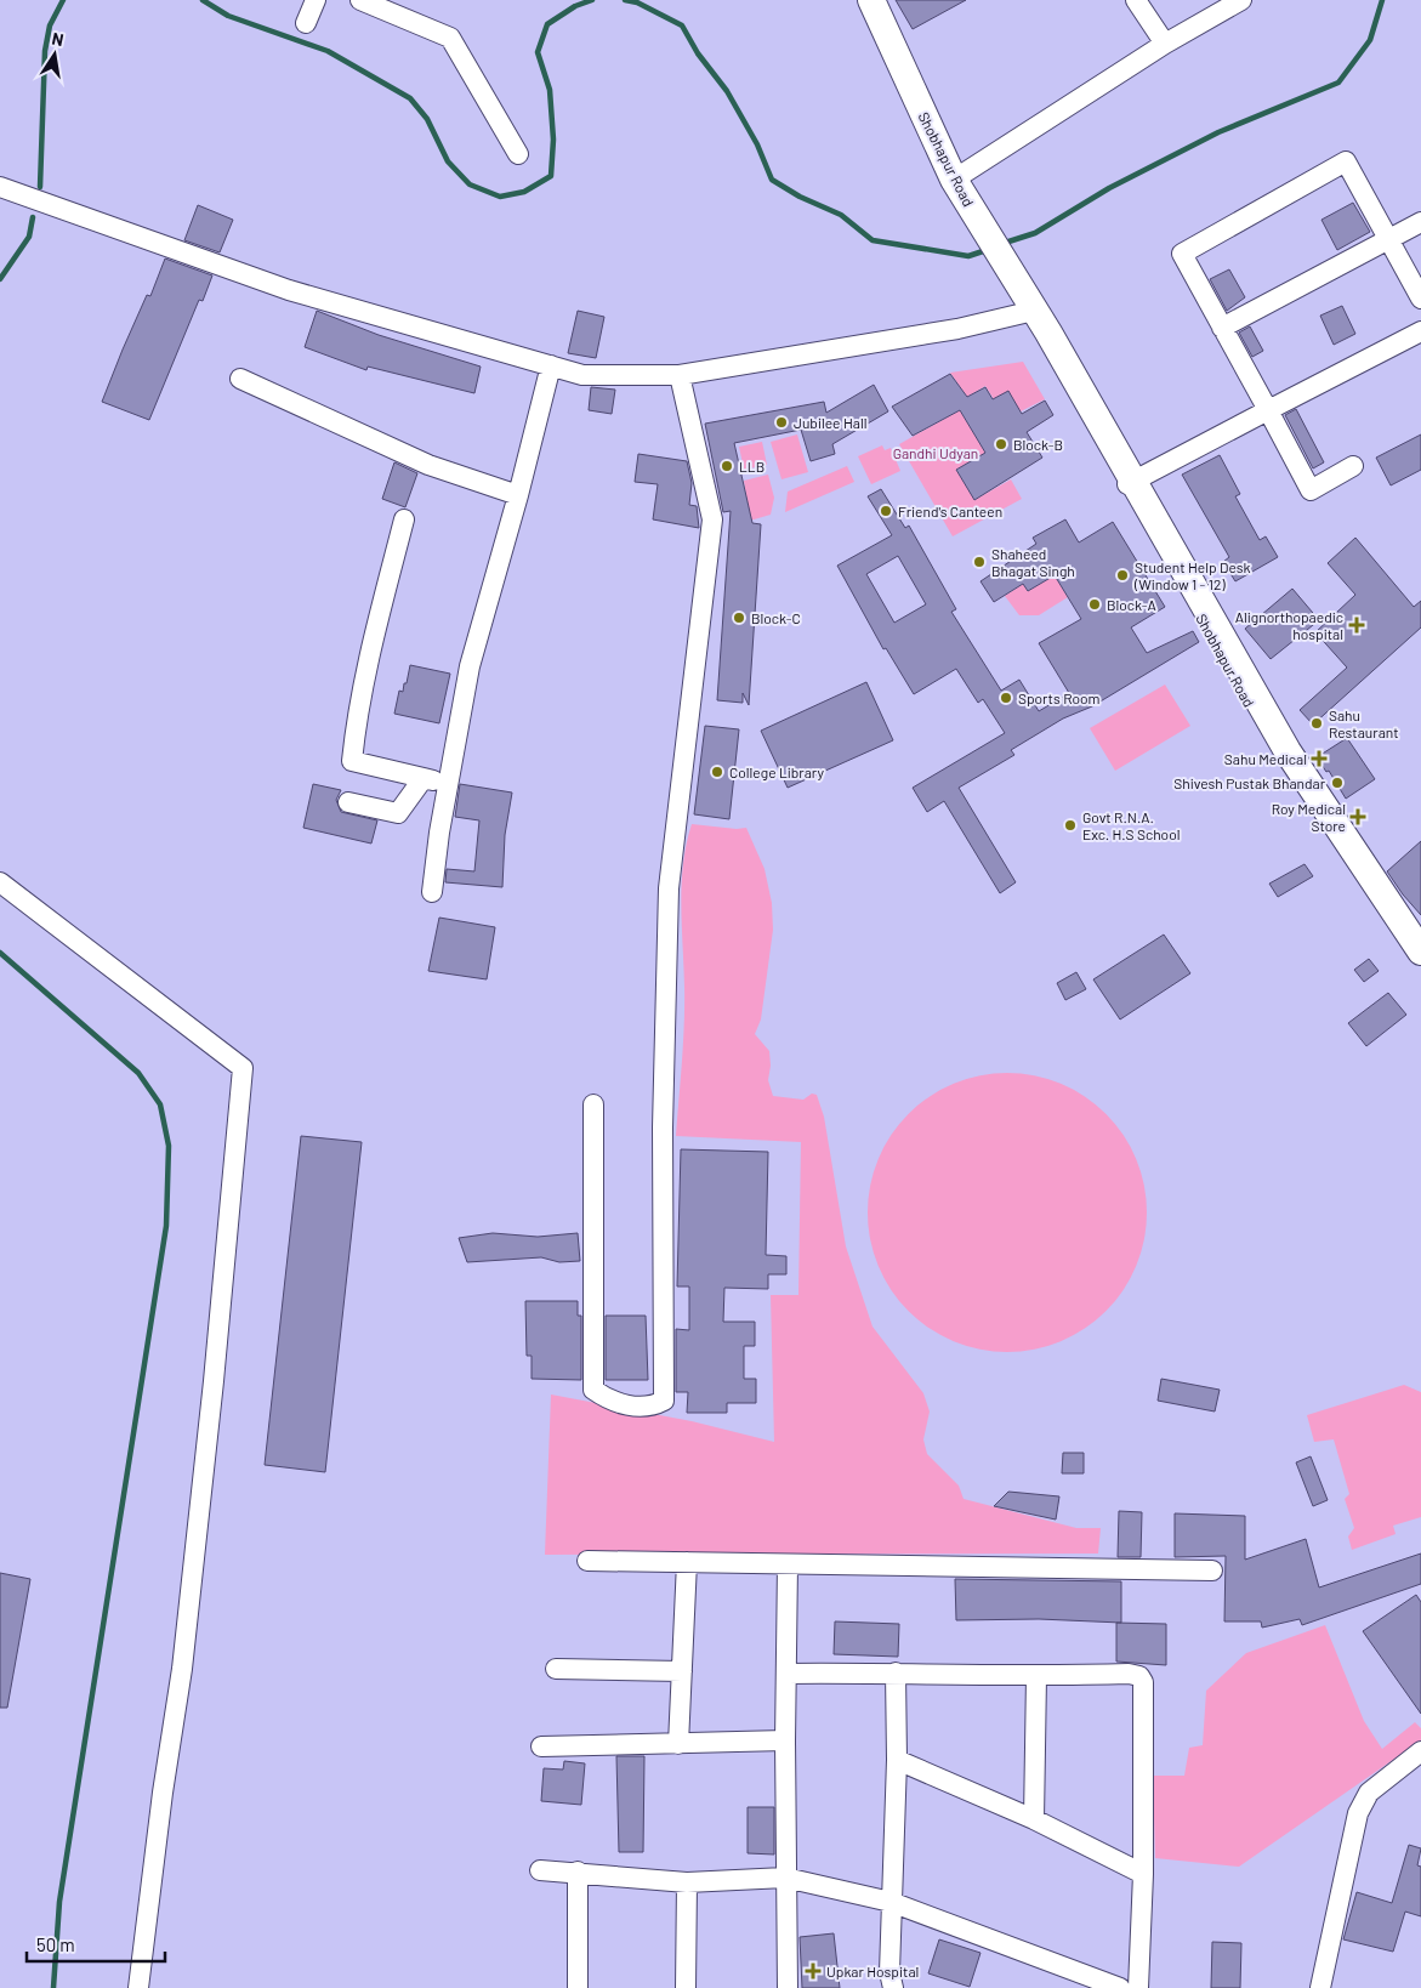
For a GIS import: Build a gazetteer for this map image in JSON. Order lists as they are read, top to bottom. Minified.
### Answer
{"streets":{"main road":["Shobhapur Road"]},"parks":["Gandhi Udyan"],"places":{"other":["Jubilee Hall","Block-B","LLB","Friend's Canteen","Shaheed Bhagat Singh","Student Help Desk (Window 1 - 12)","Block-A","Block-C","Sports Room","Sahu Restaurant","College Library","Shivesh Pustak Bhandar","Govt R.N.A. Exc. H.S School"],"health":["Alignorthopaedic hospital","Sahu Medical","Roy Medical Store","Upkar Hospital"]},"scale_bar":"50 m","north":"top"}
